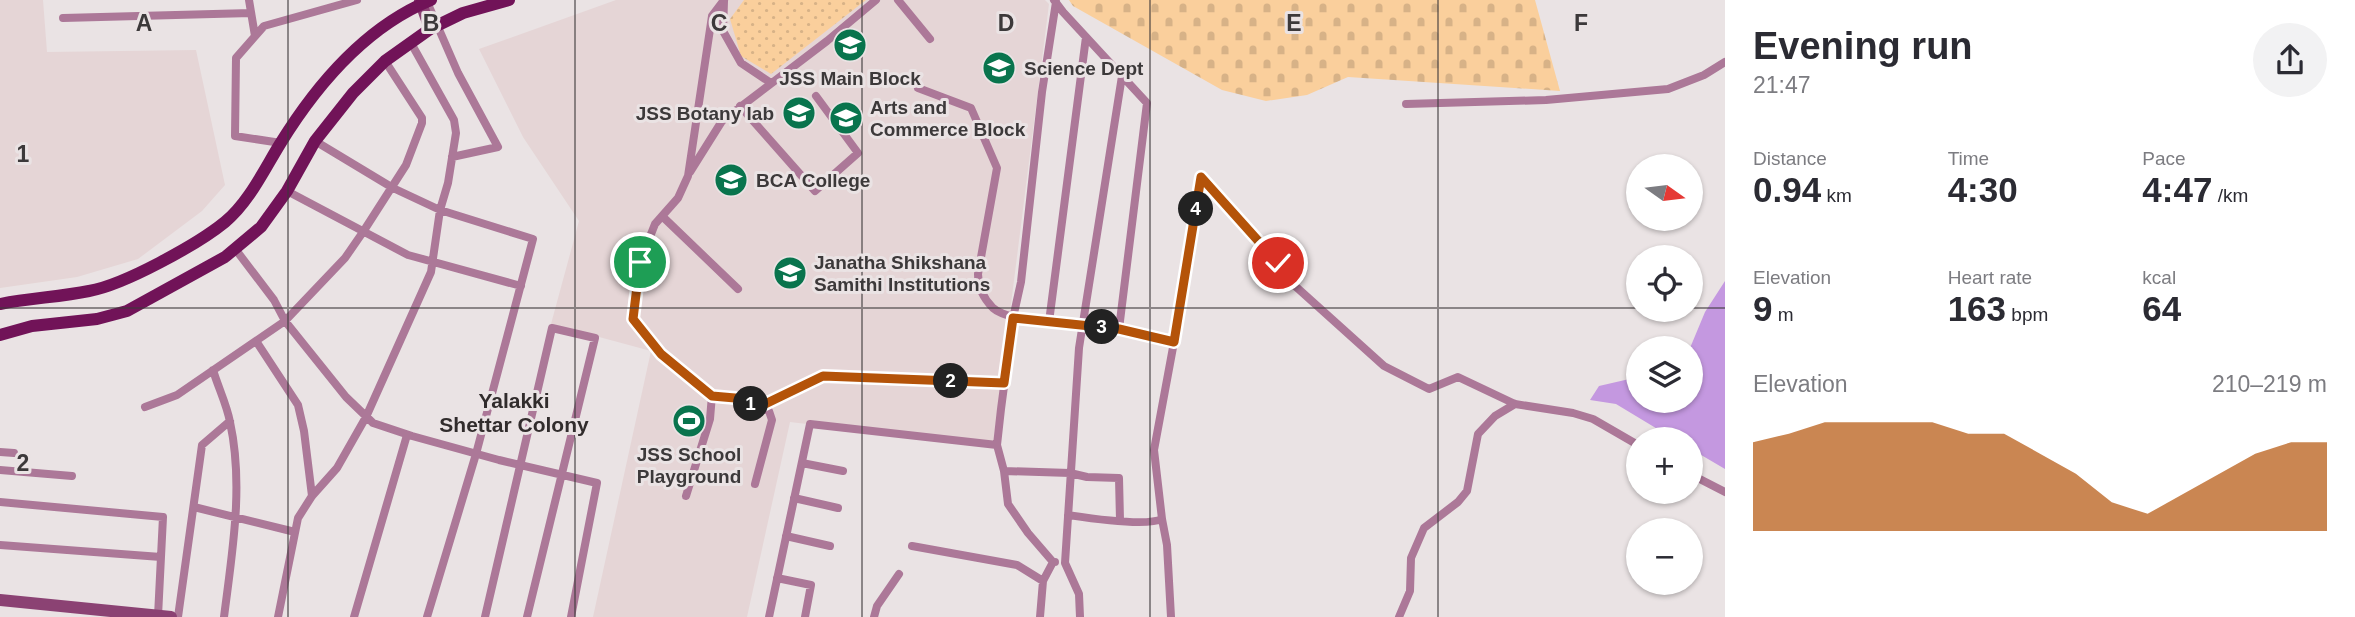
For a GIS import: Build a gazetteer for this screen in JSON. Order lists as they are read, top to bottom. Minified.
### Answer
{"districts":["Yalakki Shettar Colony"],"places":{"school or university":["JSS Main Block","Science Dept","JSS Botany lab","Arts and Commerce Block","BCA College","Janatha Shikshana Samithi Institutions"],"sports":["JSS School Playground"]},"north":"right","page":{"heading":["Evening run","21:47"],"stats":[["Distance","0.94 km"],["Time","4:30"],["Pace","4:47 /km"],["Elevation","9 m"],["Heart rate","163 bpm"],["kcal","64"]],"map_buttons":["+","−"],"pins":["4","3","2","1"],"chart":["Elevation","210–219 m"]},"grid":{"columns":["A","B","C","D","E","F"],"rows":["1","2"]}}
